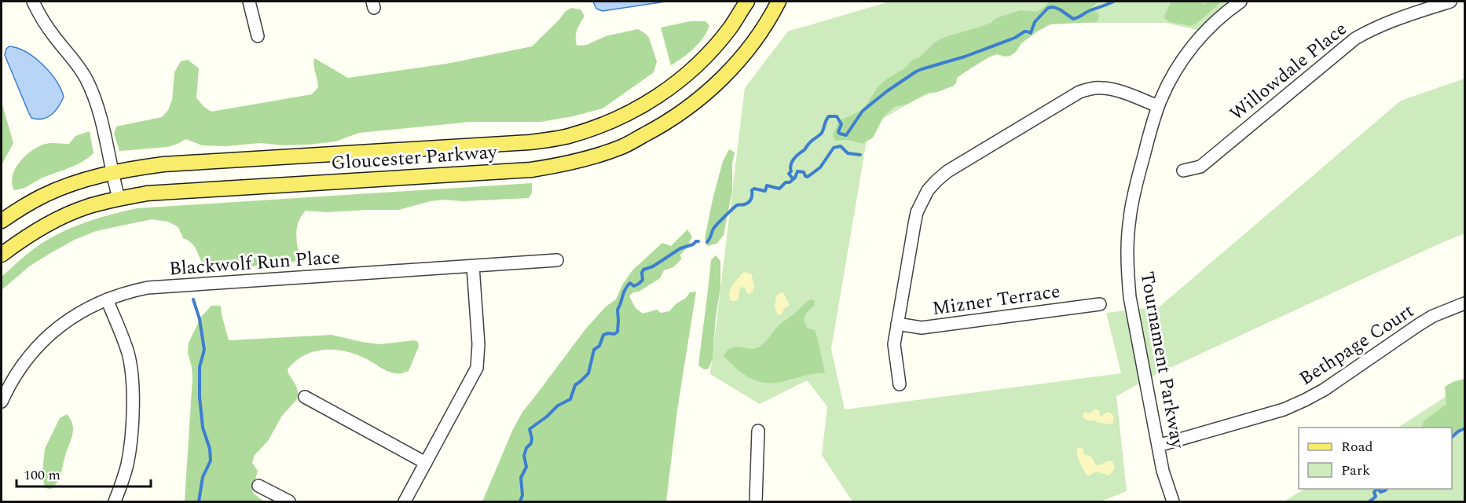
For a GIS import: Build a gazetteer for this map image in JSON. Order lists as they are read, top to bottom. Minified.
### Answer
{"streets":{"main road":["Gloucester Parkway"],"street":["Willowdale Place","Blackwolf Run Place","Mizner Terrace","Bethpage Court","Tournament Parkway"]},"crossings":[["Bethpage Court","Tournament Parkway"]],"legend":["Road","Park"],"scale_bar":"100 m"}
